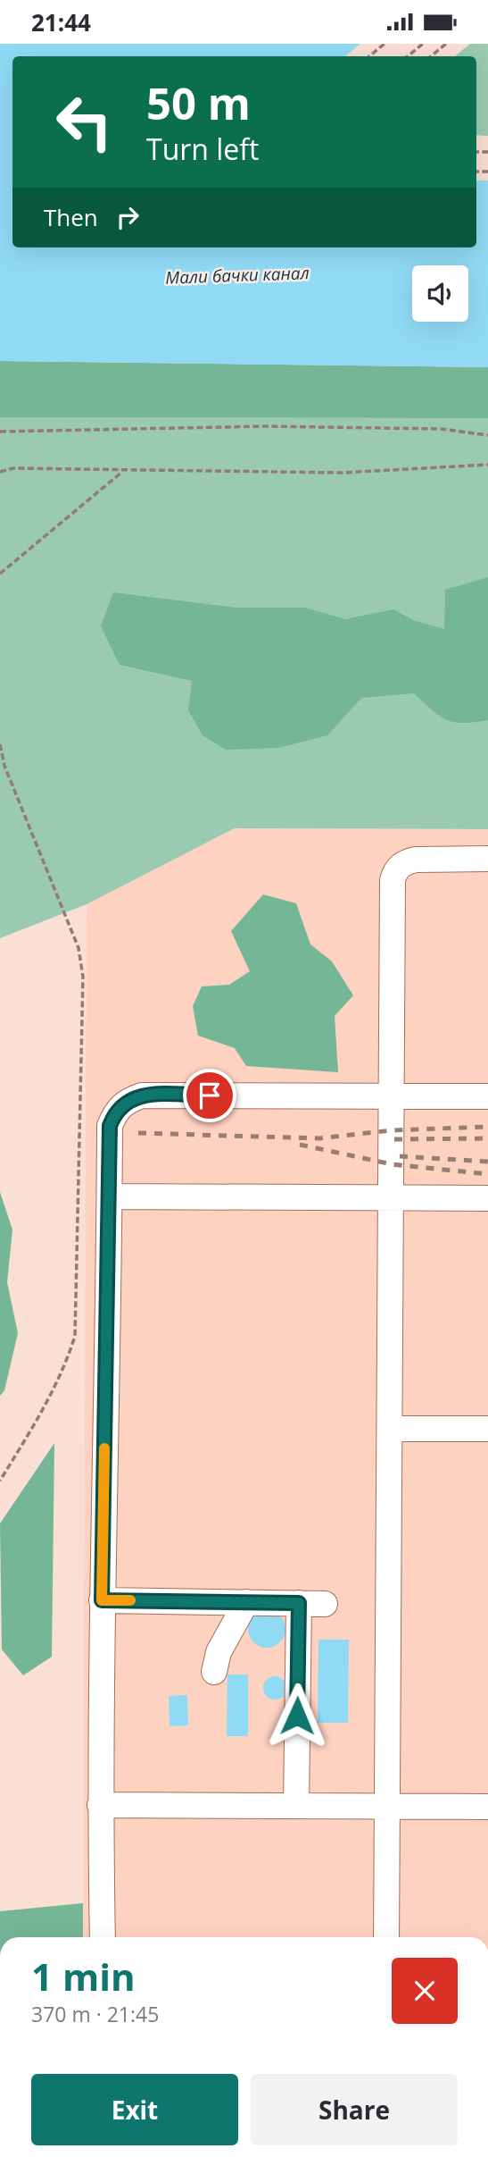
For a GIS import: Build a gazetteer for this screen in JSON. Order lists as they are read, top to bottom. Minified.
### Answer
{"water":["Мали бачки канал"],"page":{"status":"21:44","turn":["50 m","Turn left"],"then":"Then","heading":["1 min","370 m · 21:45"],"buttons":["Exit","Share"]}}
